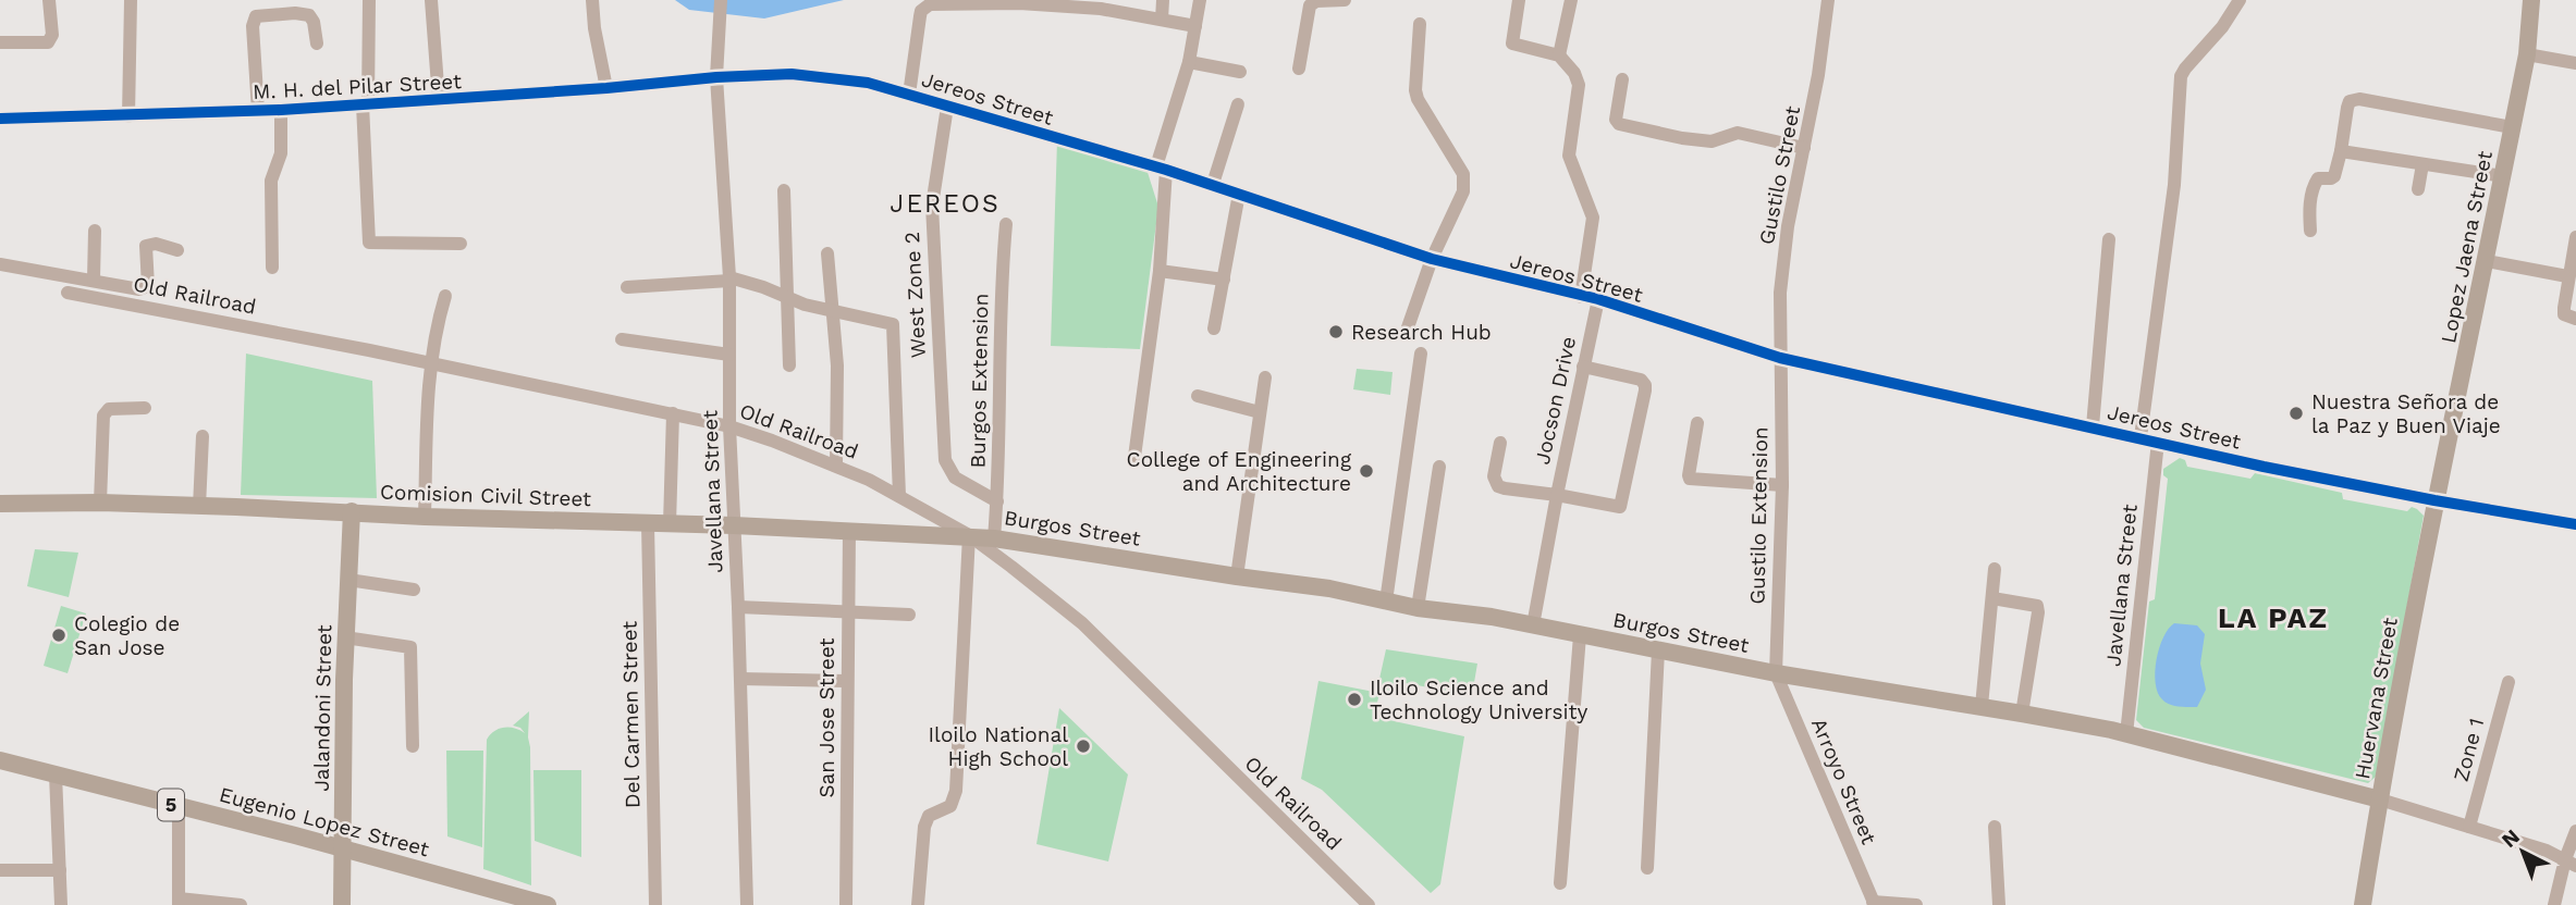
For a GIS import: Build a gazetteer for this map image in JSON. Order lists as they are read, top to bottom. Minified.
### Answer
{"streets":{"main road":["Lopez Jaena Street","Comision Civil Street","Burgos Street","Huervana Street","Jalandoni Street","5","Eugenio Lopez Street"],"street":["M. H. del Pilar Street","Jereos Street","Gustilo Street","Old Railroad","West Zone 2","Burgos Extension","Jocson Drive","Javellana Street","Gustilo Extension","Del Carmen Street","San Jose Street","Zone 1","Arroyo Street"]},"crossings":[["M. H. del Pilar Street","Jereos Street"],["M. H. del Pilar Street","Javellana Street"],["Jereos Street","Gustilo Street"],["Jereos Street","Lopez Jaena Street"],["Jereos Street","West Zone 2"],["Jereos Street","Jocson Drive"],["Jereos Street","Javellana Street"],["Jereos Street","Gustilo Extension"],["Jereos Street","Huervana Street"],["Gustilo Street","Gustilo Extension"],["Lopez Jaena Street","Huervana Street"],["Old Railroad","Javellana Street"],["Old Railroad","Comision Civil Street"],["Old Railroad","Burgos Street"],["West Zone 2","Burgos Extension"],["Burgos Extension","Burgos Street"],["Javellana Street","Comision Civil Street"],["Javellana Street","Burgos Street"],["Comision Civil Street","Burgos Street"],["Comision Civil Street","Jalandoni Street"],["Comision Civil Street","Del Carmen Street"],["Comision Civil Street","San Jose Street"],["Gustilo Extension","Burgos Street"],["Gustilo Extension","Arroyo Street"],["Burgos Street","Huervana Street"],["Burgos Street","Arroyo Street"],["Jalandoni Street","Eugenio Lopez Street"]],"districts":["JEREOS","LA PAZ"],"places":["Research Hub","Nuestra Señora de la Paz y Buen Viaje","College of Engineering and Architecture","Colegio de San Jose","Iloilo Science and Technology University","Iloilo National High School"],"north":"top left"}
